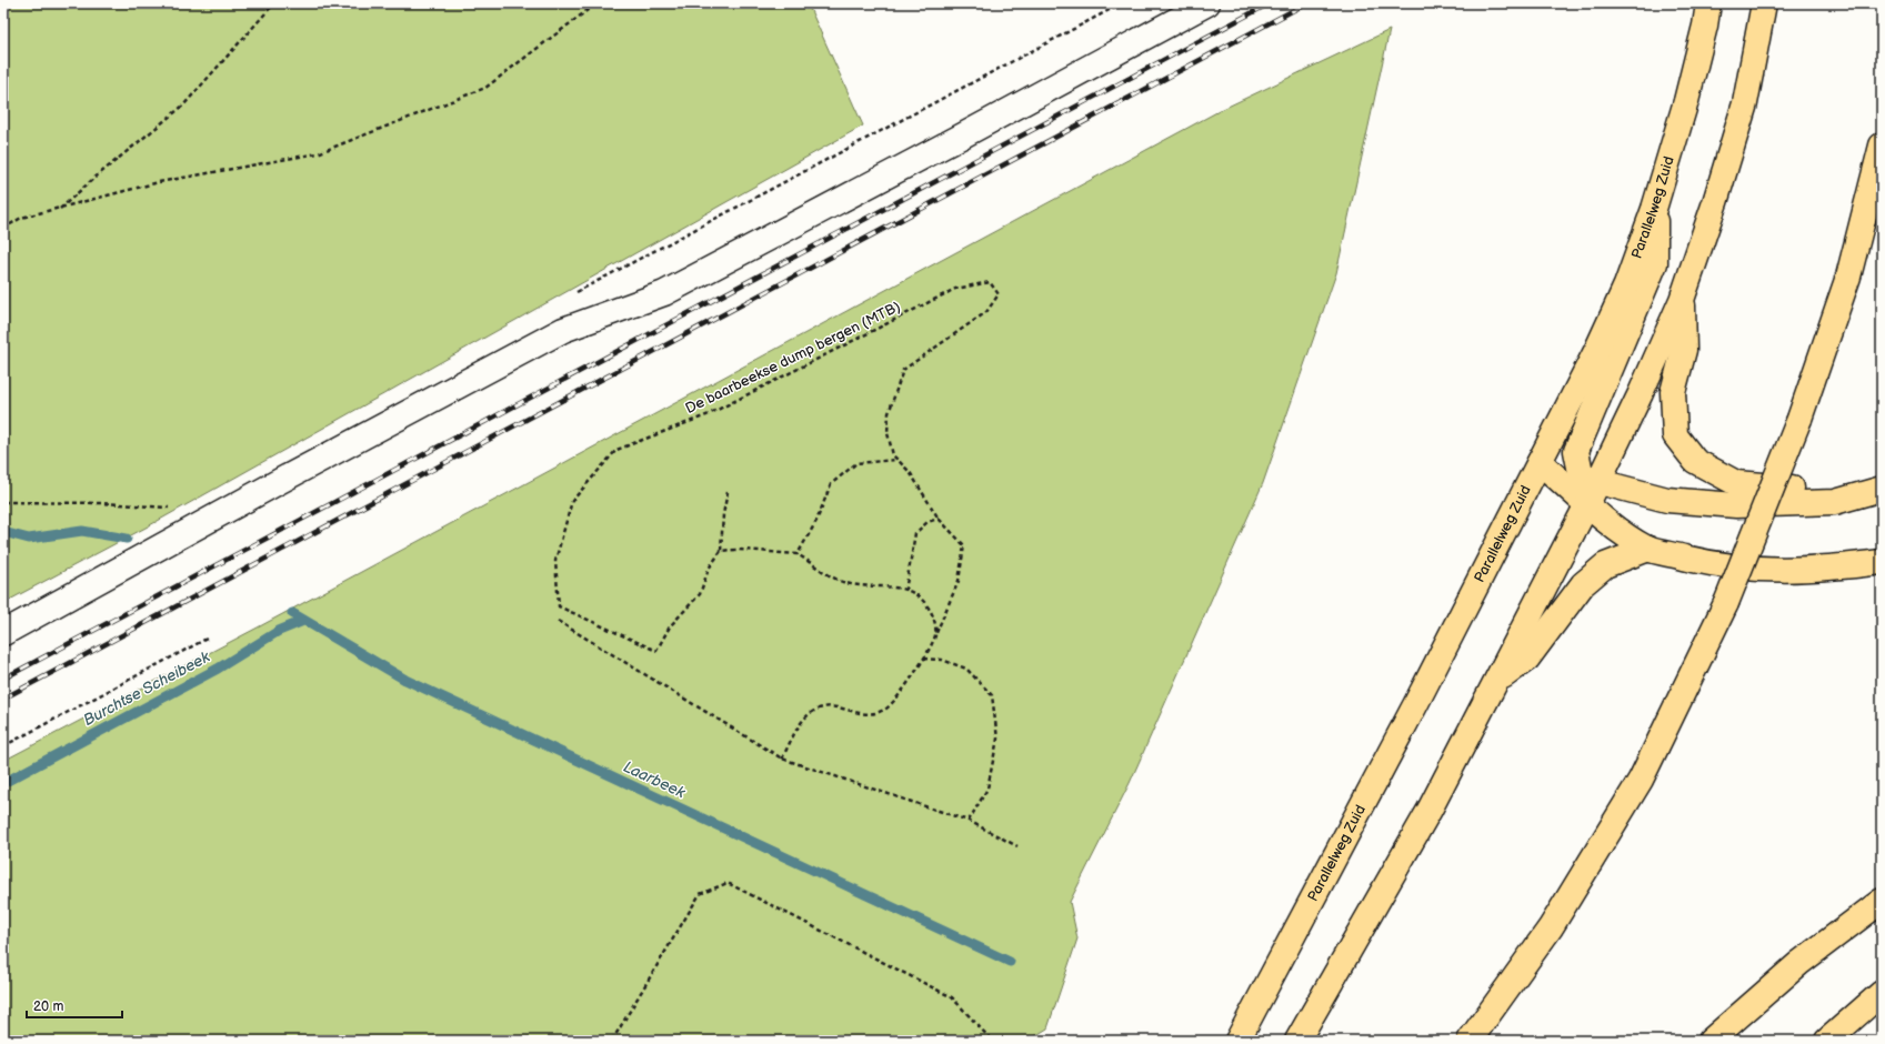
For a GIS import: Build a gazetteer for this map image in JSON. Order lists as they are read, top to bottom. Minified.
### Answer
{"streets":{"highway":["Parallelweg Zuid"],"path":["De baarbeekse dump bergen (MTB)"]},"water":["Burchtse Scheibeek","Laarbeek"],"scale_bar":"20 m"}
